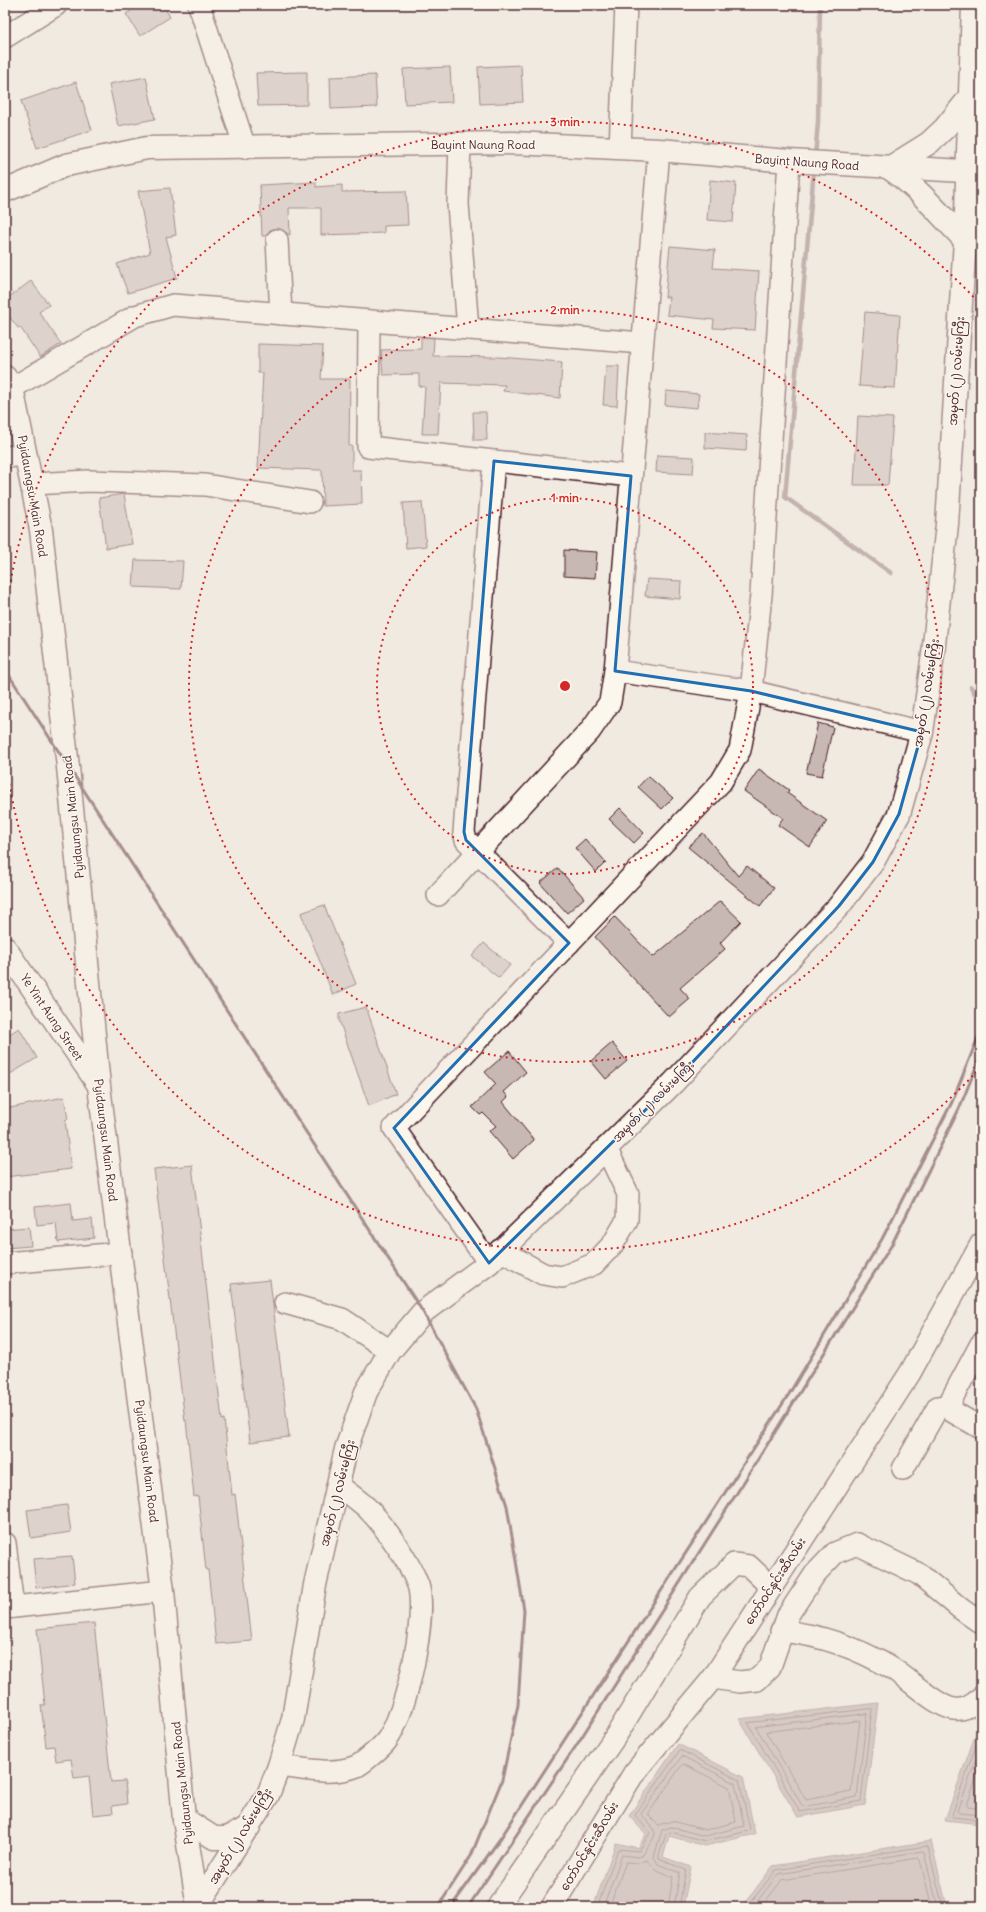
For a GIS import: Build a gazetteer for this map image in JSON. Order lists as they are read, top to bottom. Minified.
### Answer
{"streets":{"main road":["Bayint Naung Road","အမှတ် (၂) လမ်းမကြီး","Pyidaungsu Main Road","Ye Yint Aung Street"],"street":["တော်ဝင်နှင်းဆီလမ်း"]},"crossings":[["Bayint Naung Road","အမှတ် (၂) လမ်းမကြီး"],["အမှတ် (၂) လမ်းမကြီး","Pyidaungsu Main Road"],["Pyidaungsu Main Road","Ye Yint Aung Street"]],"rings":["3 min","2 min","1 min"]}
